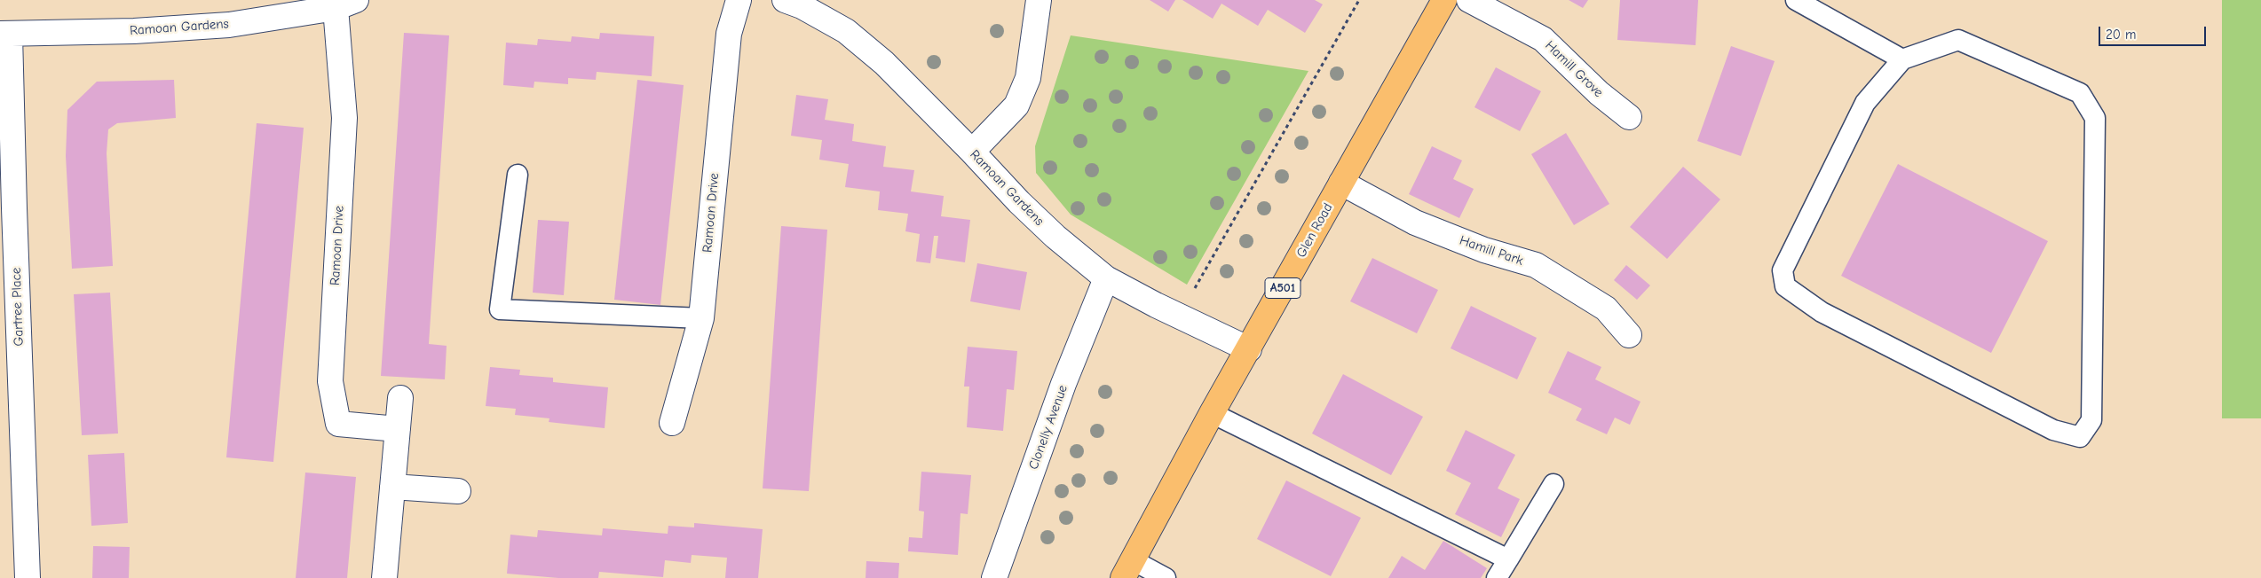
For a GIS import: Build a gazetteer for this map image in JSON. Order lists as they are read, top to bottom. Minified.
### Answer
{"streets":{"main road":["Glen Road","A501"],"street":["Ramoan Gardens","Hamill Grove","Ramoan Drive","Hamill Park","Gartree Place","Clonelly Avenue"]},"crossings":[["Ramoan Gardens","Ramoan Drive"],["Ramoan Gardens","Glen Road"],["Ramoan Gardens","Gartree Place"],["Ramoan Gardens","Clonelly Avenue"],["Glen Road","Hamill Park"]],"scale_bar":"20 m"}
